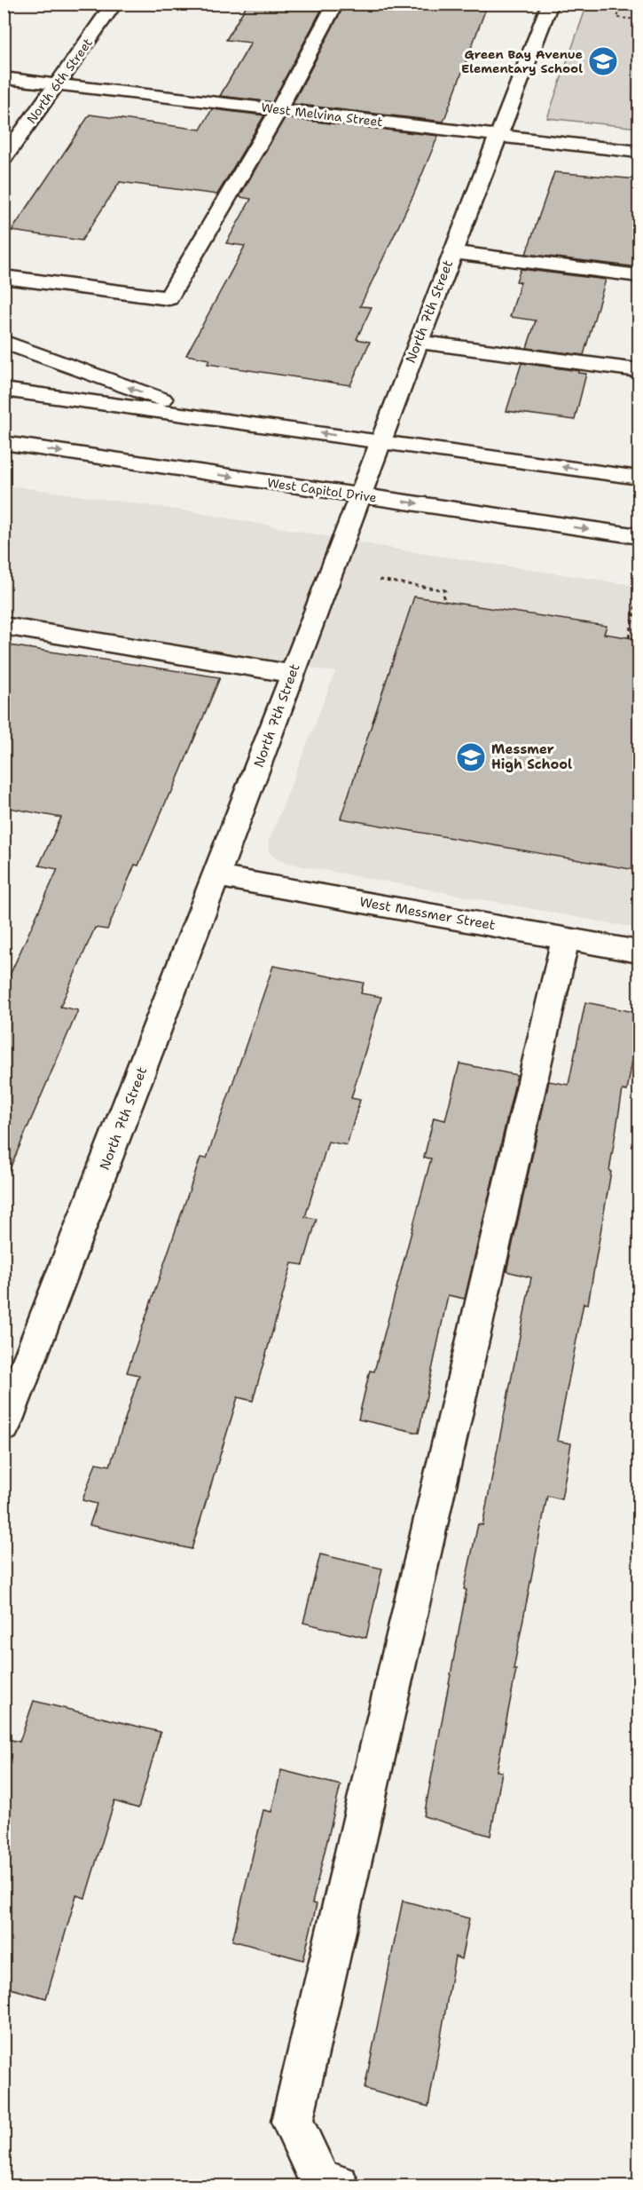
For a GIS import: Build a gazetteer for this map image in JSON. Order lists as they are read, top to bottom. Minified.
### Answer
{"streets":{"street":["North 6th Street","West Melvina Street","North 7th Street","West Capitol Drive","West Messmer Street"]},"crossings":[["North 6th Street","West Melvina Street"],["West Melvina Street","North 7th Street"],["North 7th Street","West Capitol Drive"],["North 7th Street","West Messmer Street"]],"places":{"school or university":["Green Bay Avenue Elementary School","Messmer High School"]}}
